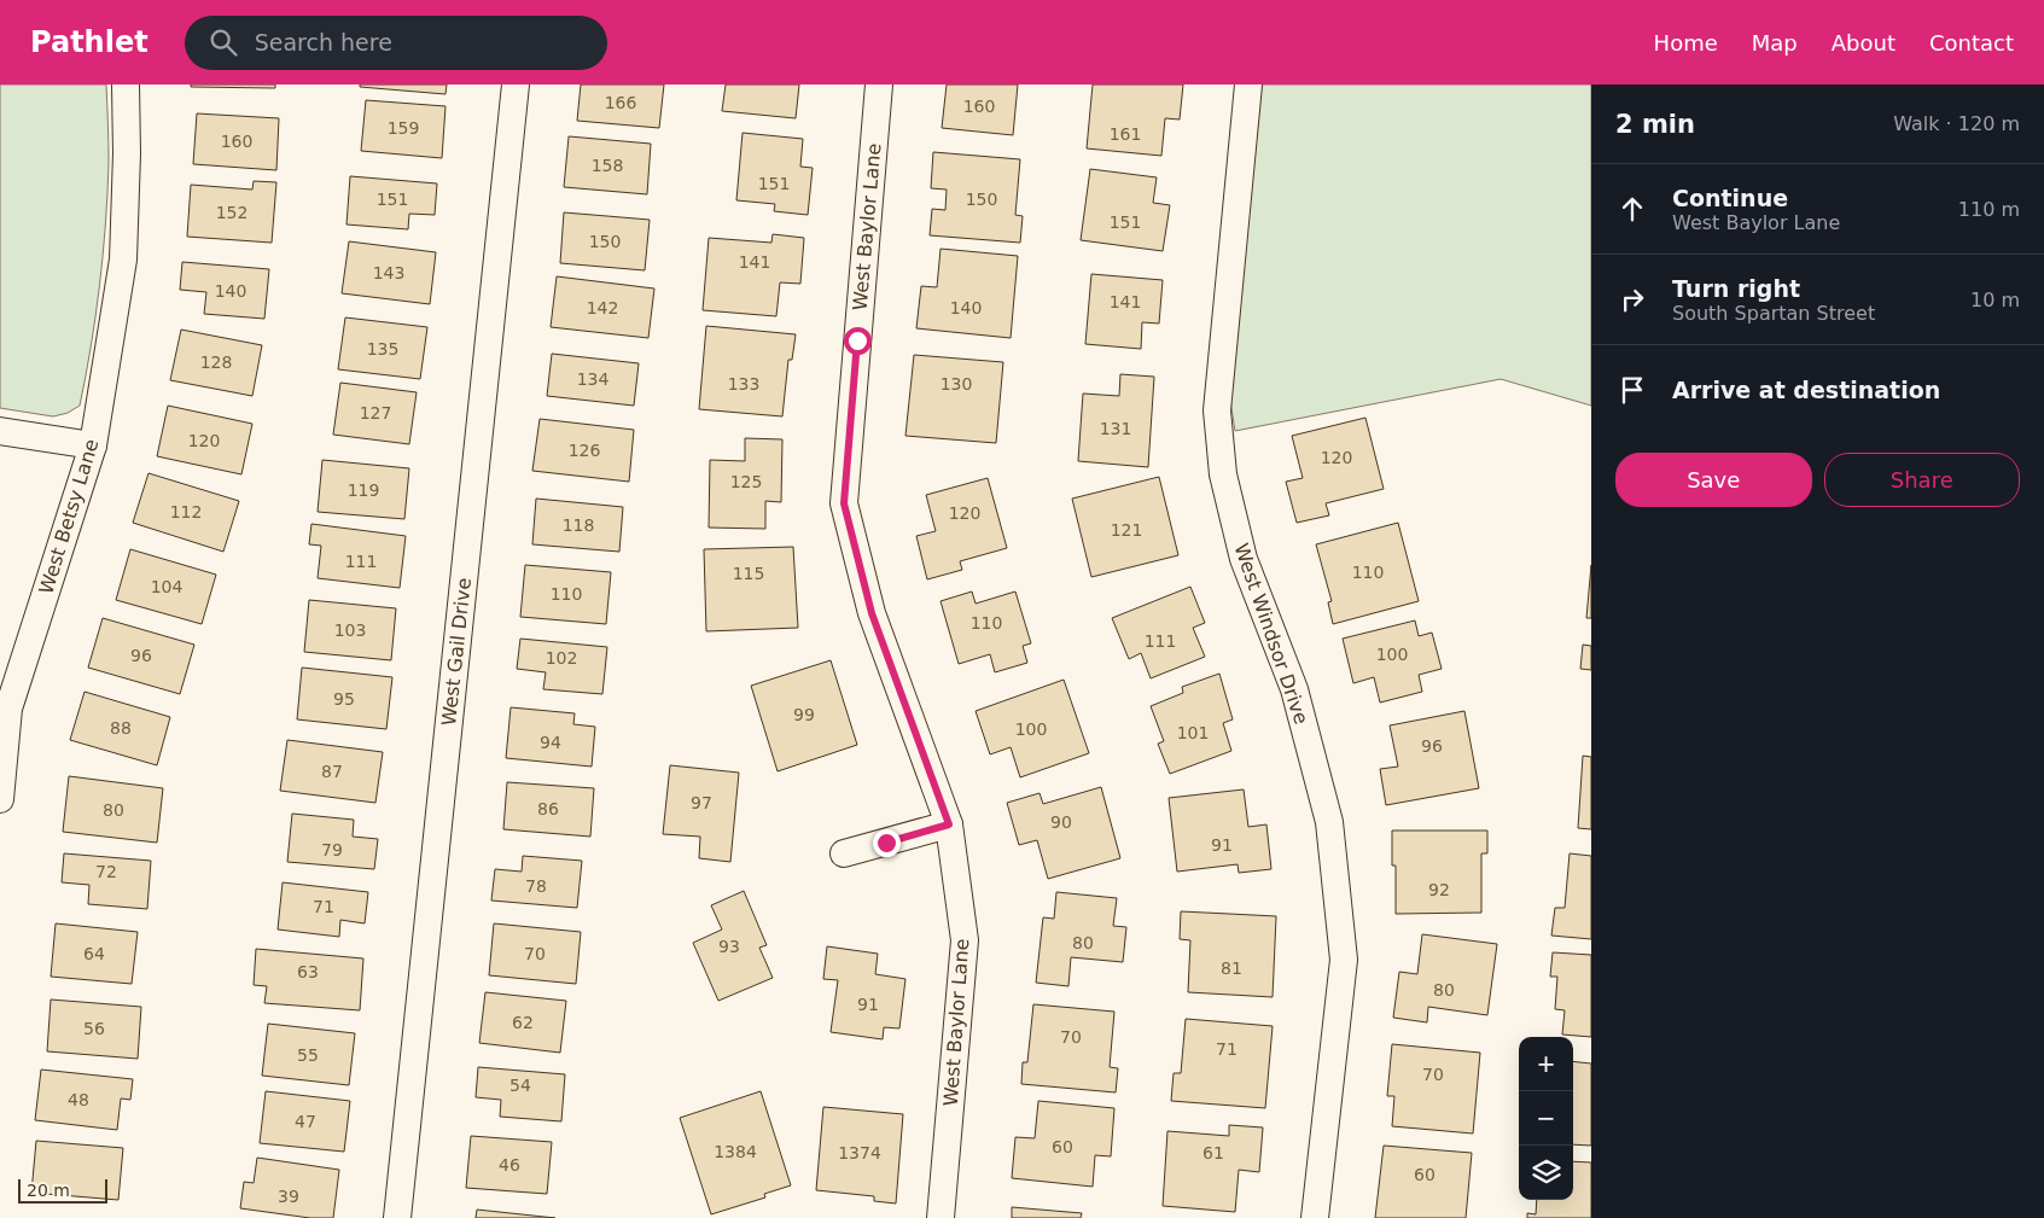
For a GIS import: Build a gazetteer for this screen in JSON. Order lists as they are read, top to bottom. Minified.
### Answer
{"streets":{"street":["West Baylor Lane","West Betsy Lane","West Windsor Drive","West Gail Drive"]},"house_numbers":["166","160","159","161","160","158","151","151","150","152","151","150","141","143","140","141","142","140","135","128","134","133","130","127","131","120","126","120","125","119","112","120","118","121","111","110","115","104","110","110","103","111","100","96","102","95","99","88","100","101","94","96","87","97","86","80","90","91","79","72","78","92","71","80","93","64","70","81","63","80","91","62","56","70","71","55","70","54","48","47","60","1384","1374","61","46","60","39"],"scale_bar":"20 m","page":{"header":"Pathlet","search":"Search here","nav":["Home","Map","About","Contact"],"heading":["2 min","Walk · 120 m"],"list":[["Continue","West Baylor Lane","110 m"],["Turn right","South Spartan Street","10 m"],"Arrive at destination"],"buttons":["Save","Share"],"map_buttons":["+","−"],"scale":"20 m"}}
